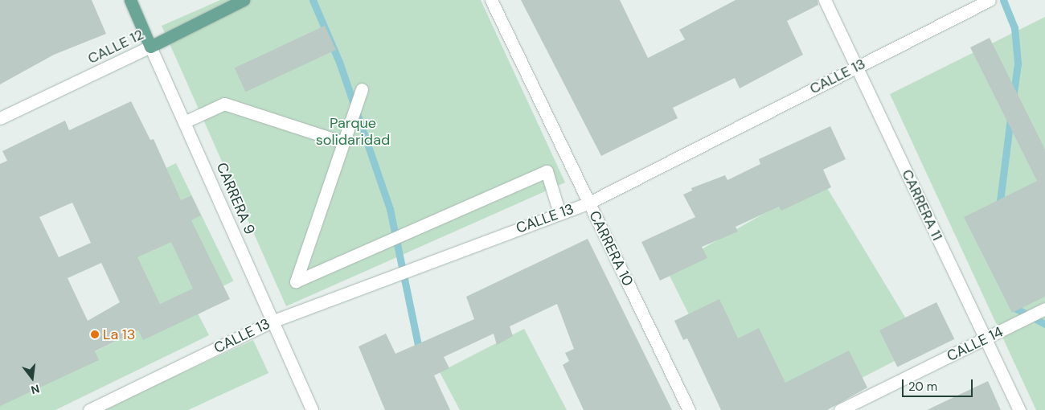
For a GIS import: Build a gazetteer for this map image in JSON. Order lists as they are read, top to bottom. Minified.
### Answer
{"streets":{"main road":["CALLE 12","CARRERA 9"],"street":["CALLE 13","CARRERA 11","CARRERA 10","CALLE 14"]},"crossings":[["CALLE 12","CARRERA 9"],["CALLE 13","CARRERA 9"],["CALLE 13","CARRERA 11"],["CALLE 13","CARRERA 10"],["CARRERA 11","CALLE 14"]],"parks":["Parque solidaridad"],"places":["La 13"],"scale_bar":"20 m","north":"bottom"}
